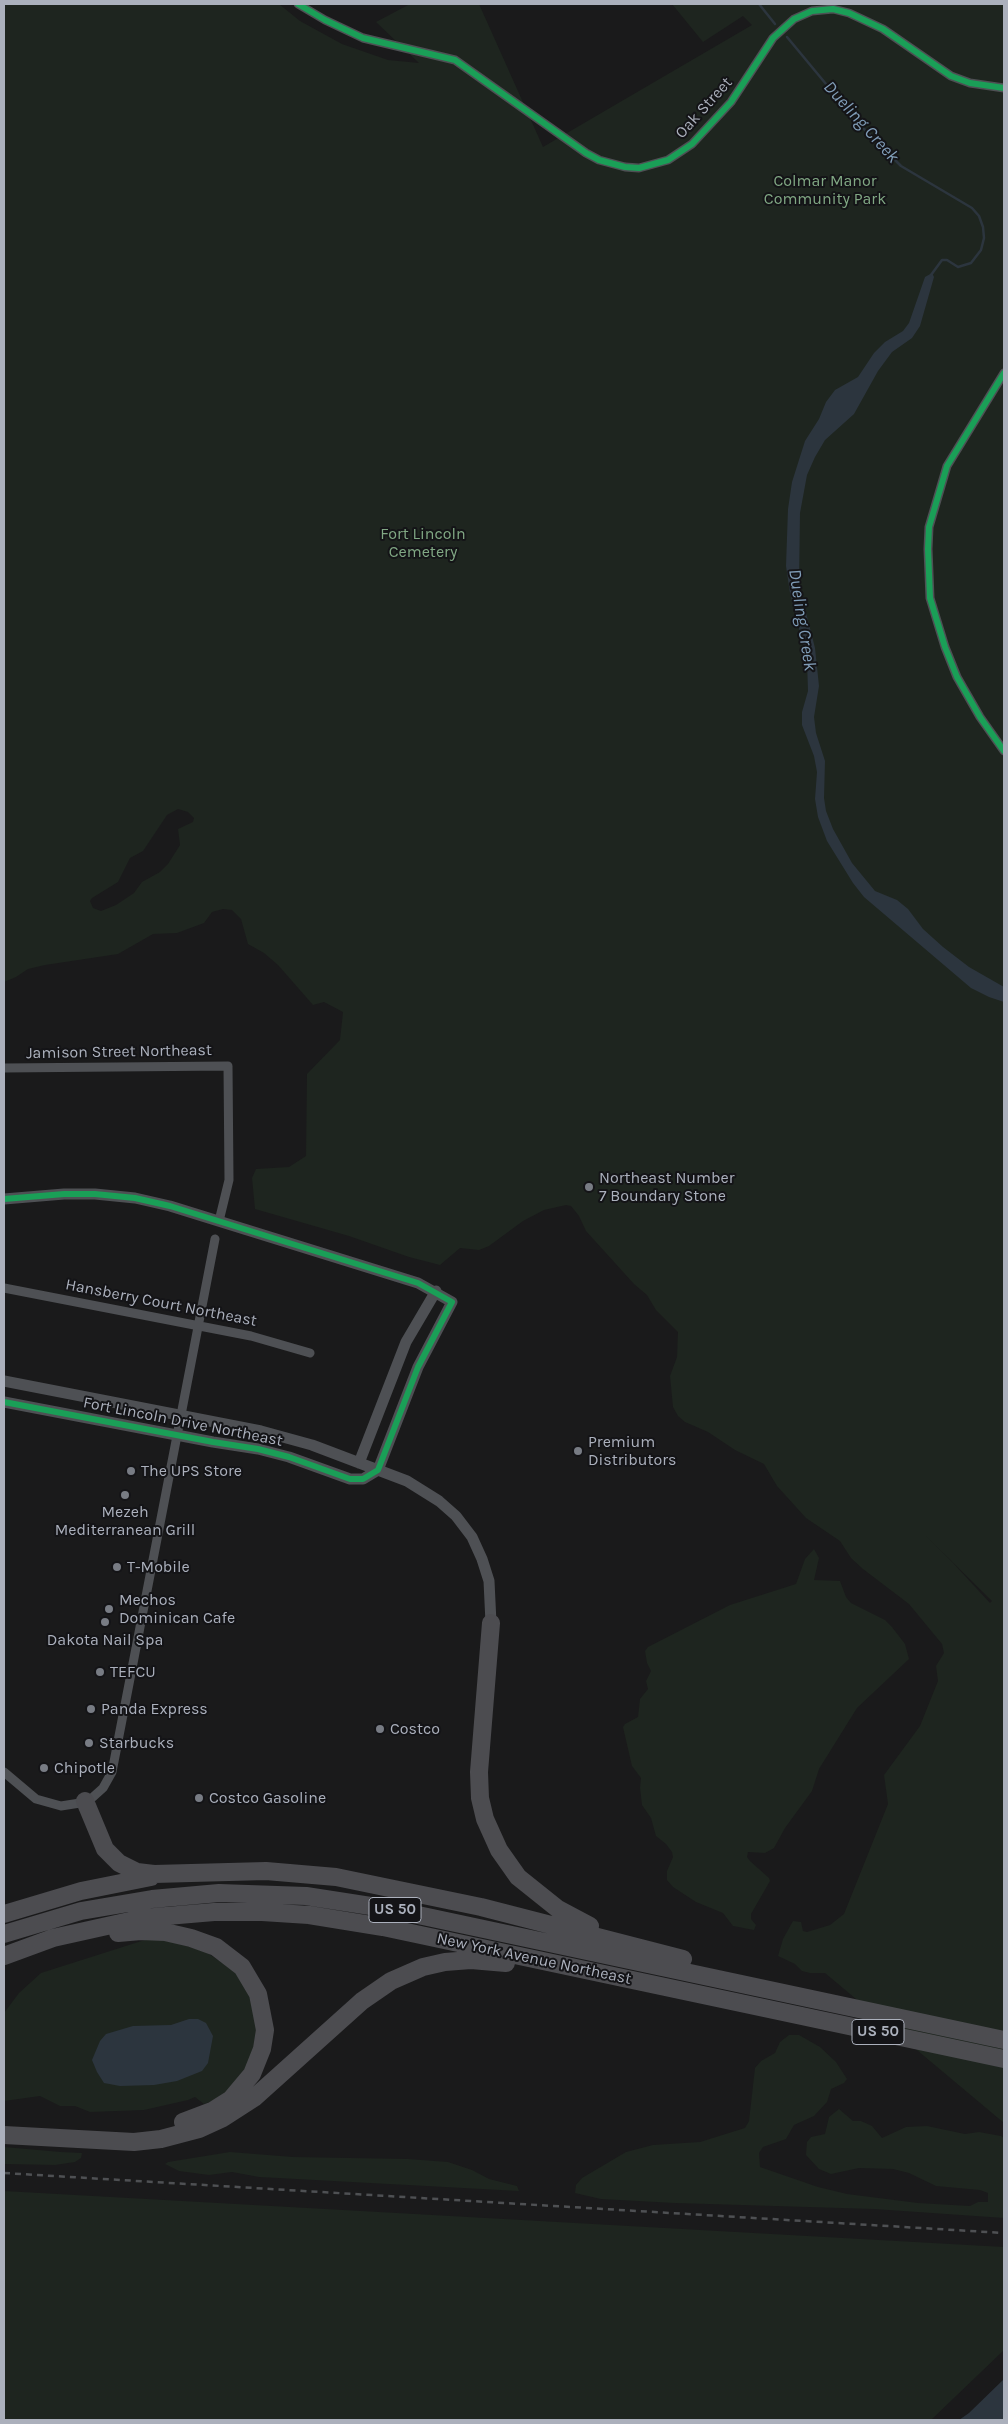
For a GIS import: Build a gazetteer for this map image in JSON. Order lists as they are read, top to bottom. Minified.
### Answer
{"streets":{"highway":["US 50","New York Avenue Northeast"],"street":["Oak Street","Jamison Street Northeast","Hansberry Court Northeast","Fort Lincoln Drive Northeast"]},"water":["Dueling Creek"],"parks":["Colmar Manor Community Park","Fort Lincoln Cemetery"],"places":["Northeast Number 7 Boundary Stone","Premium Distributors","The UPS Store","Mezeh Mediterranean Grill","T-Mobile","Mechos Dominican Cafe","Dakota Nail Spa","TEFCU","Panda Express","Costco","Starbucks","Chipotle","Costco Gasoline"]}
